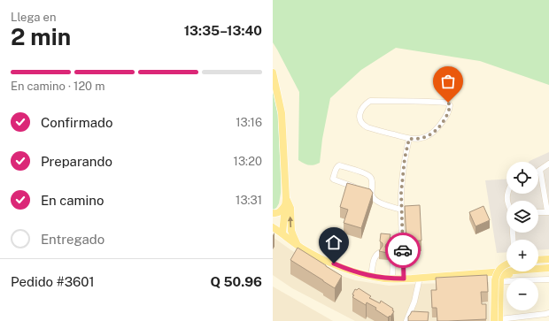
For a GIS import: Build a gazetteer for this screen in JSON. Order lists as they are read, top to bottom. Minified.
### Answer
{"page":{"heading":["2 min","Llega en","13:35–13:40"],"panel":["Pedido #3601","Q 50.96"],"bar":"En camino · 120 m","list":[["Confirmado","13:16"],["Preparando","13:20"],["En camino","13:31"],"Entregado"],"map_buttons":["+","−"]}}
